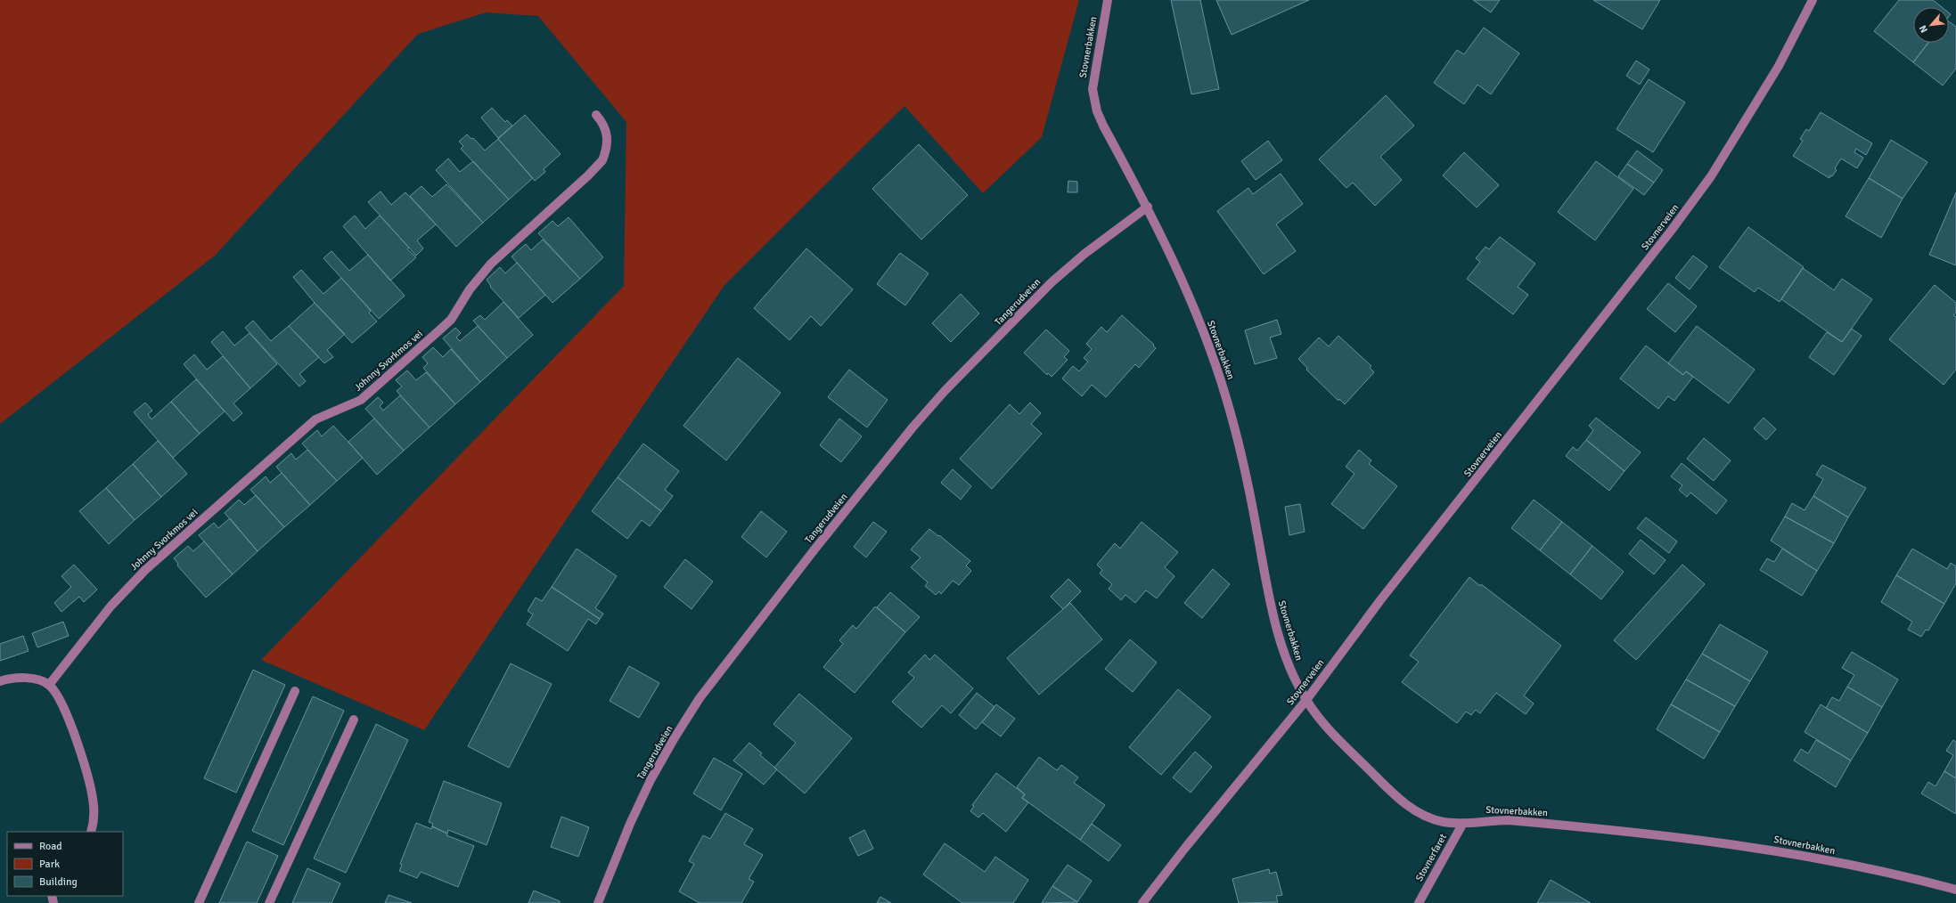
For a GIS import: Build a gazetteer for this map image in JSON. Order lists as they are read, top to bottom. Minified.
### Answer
{"streets":{"street":["Stovnerbakken","Stovnerveien","Tangerudveien","Johnny Svorkmos vei","Stovnerfaret"]},"crossings":[["Stovnerbakken","Stovnerveien"],["Stovnerbakken","Tangerudveien"],["Stovnerbakken","Stovnerfaret"]],"legend":["Road","Park","Building"],"north":"bottom left"}
